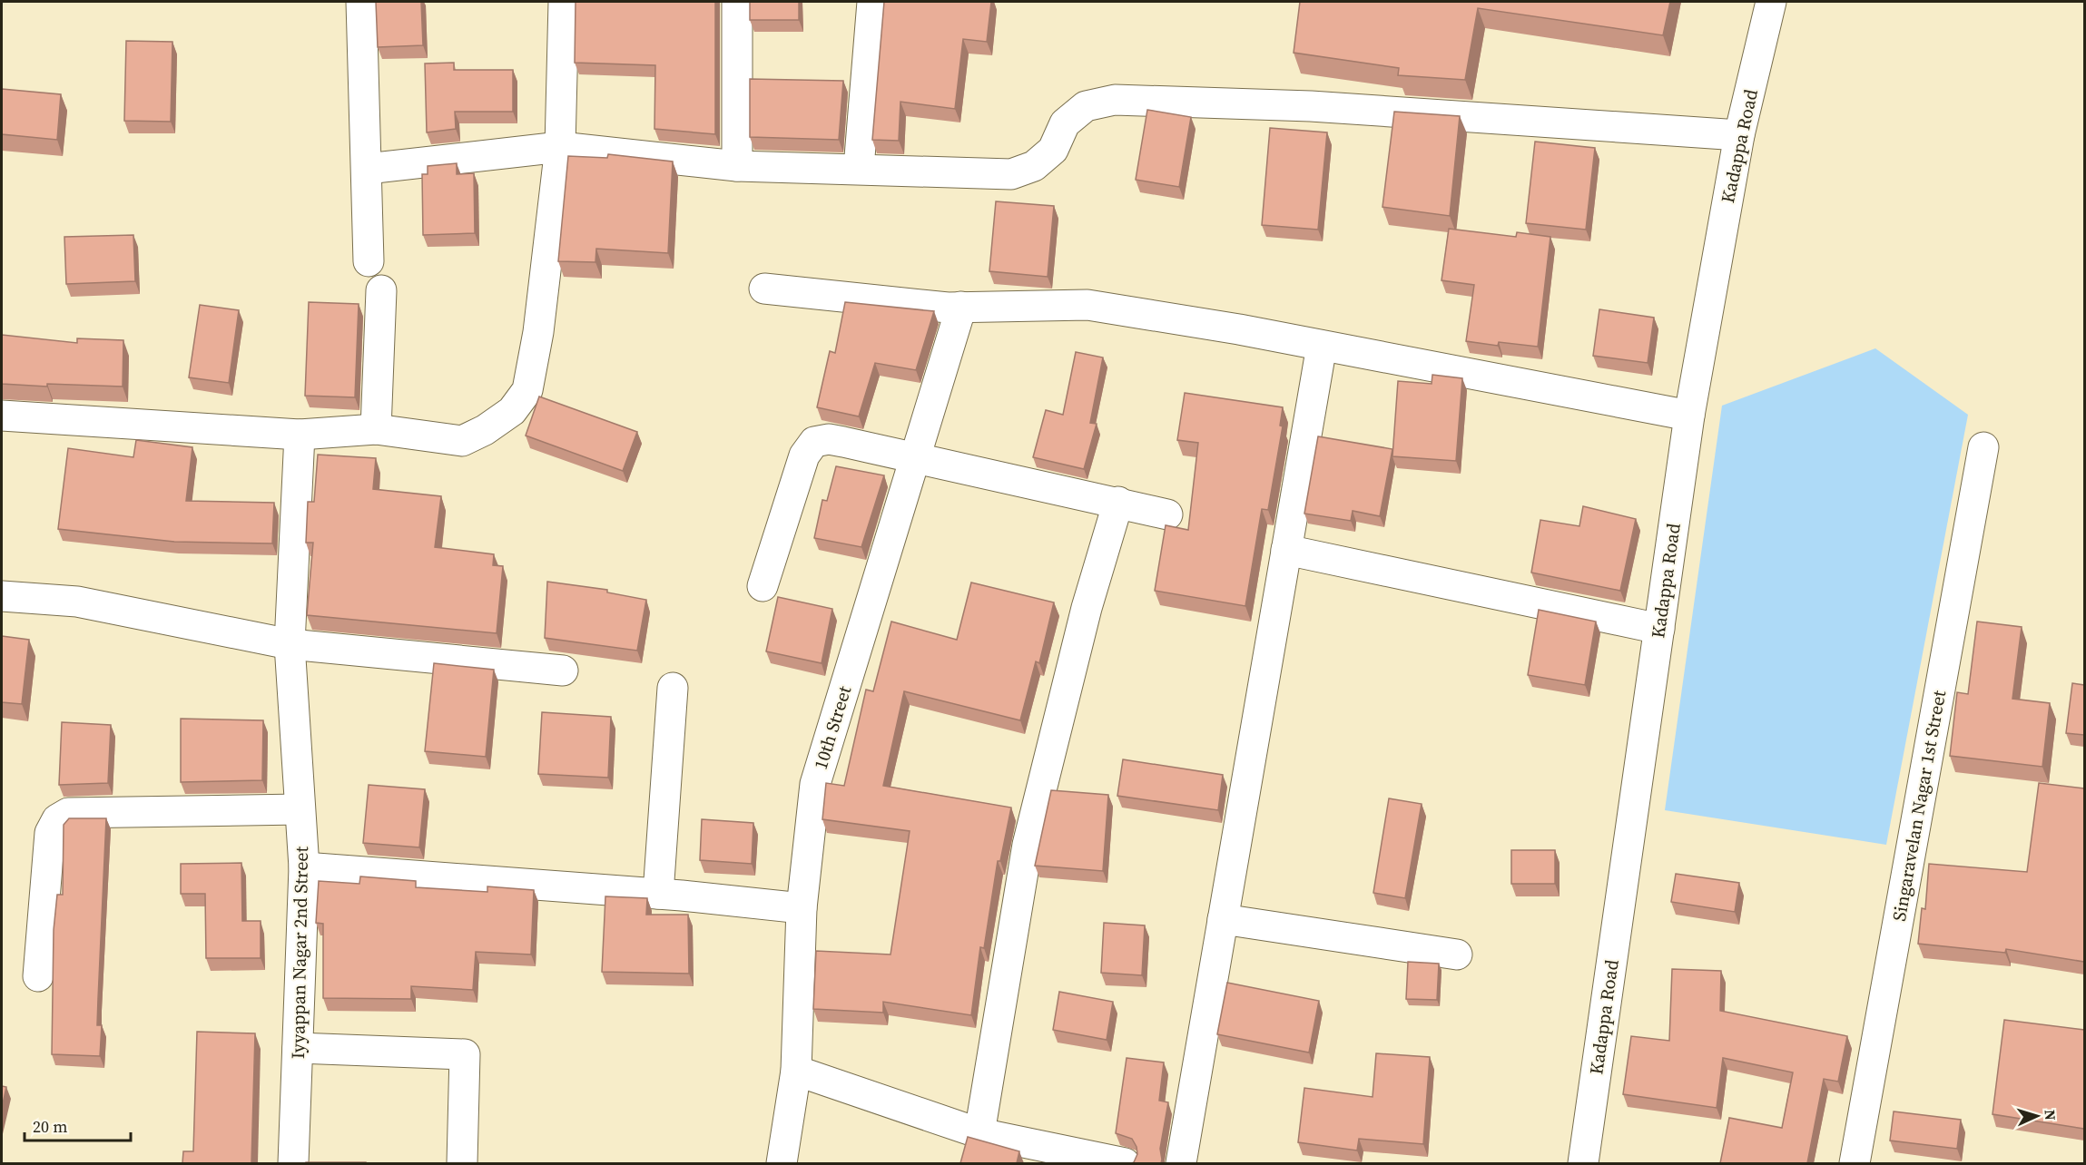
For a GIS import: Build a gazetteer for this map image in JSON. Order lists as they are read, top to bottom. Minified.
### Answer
{"streets":{"street":["Kadappa Road","10th Street","Singaravelan Nagar 1st Street","Iyyappan Nagar 2nd Street"]},"scale_bar":"20 m","north":"right"}
